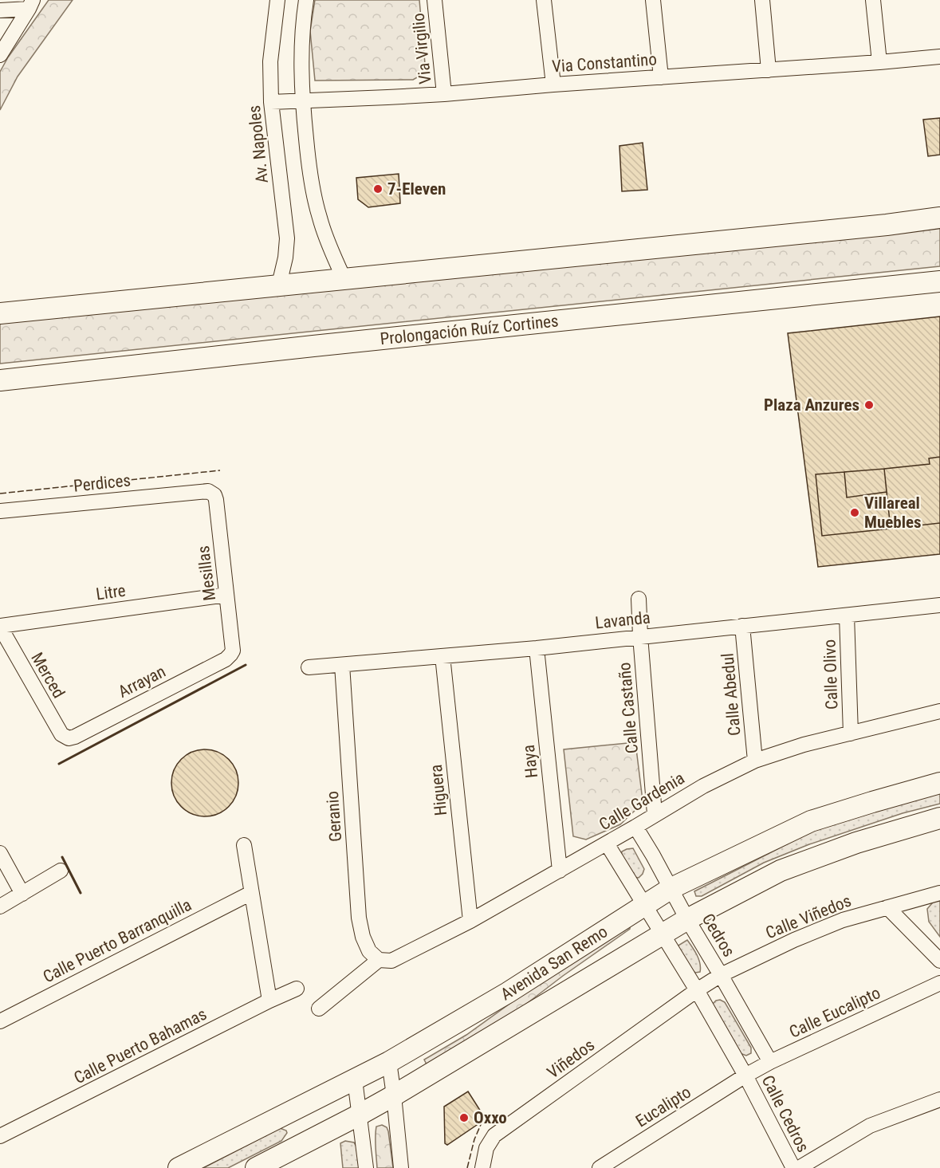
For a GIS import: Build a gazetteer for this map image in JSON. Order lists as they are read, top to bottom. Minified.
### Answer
{"streets":{"main road":["Prolongación Ruíz Cortines","Avenida San Remo"],"street":["Via Virgilio","Via Constantino","Av. Napoles","Perdices","Mesillas","Litre","Lavanda","Calle Olivo","Merced","Arrayan","Calle Abedul","Calle Castaño","Haya","Higuera","Calle Gardenia","Geranio","Calle Viñedos","Cedros","Calle Puerto Barranquilla","Calle Eucalipto","Calle Puerto Bahamas","Viñedos","Eucalipto","Calle Cedros"]},"crossings":[["Via Virgilio","Via Constantino"],["Via Constantino","Av. Napoles"],["Perdices","Mesillas"],["Mesillas","Litre"],["Mesillas","Arrayan"],["Litre","Merced"],["Lavanda","Calle Olivo"],["Lavanda","Calle Abedul"],["Lavanda","Calle Castaño"],["Lavanda","Haya"],["Lavanda","Higuera"],["Lavanda","Geranio"],["Calle Olivo","Calle Gardenia"],["Merced","Arrayan"],["Calle Abedul","Calle Gardenia"],["Calle Castaño","Calle Gardenia"],["Haya","Calle Gardenia"],["Higuera","Calle Gardenia"],["Calle Gardenia","Geranio"],["Calle Gardenia","Cedros"],["Calle Viñedos","Cedros"],["Calle Viñedos","Viñedos"],["Cedros","Avenida San Remo"],["Cedros","Calle Eucalipto"],["Calle Eucalipto","Eucalipto"],["Calle Eucalipto","Calle Cedros"],["Eucalipto","Calle Cedros"]],"places":["7-Eleven","Plaza Anzures","Villareal Muebles","Oxxo"]}
